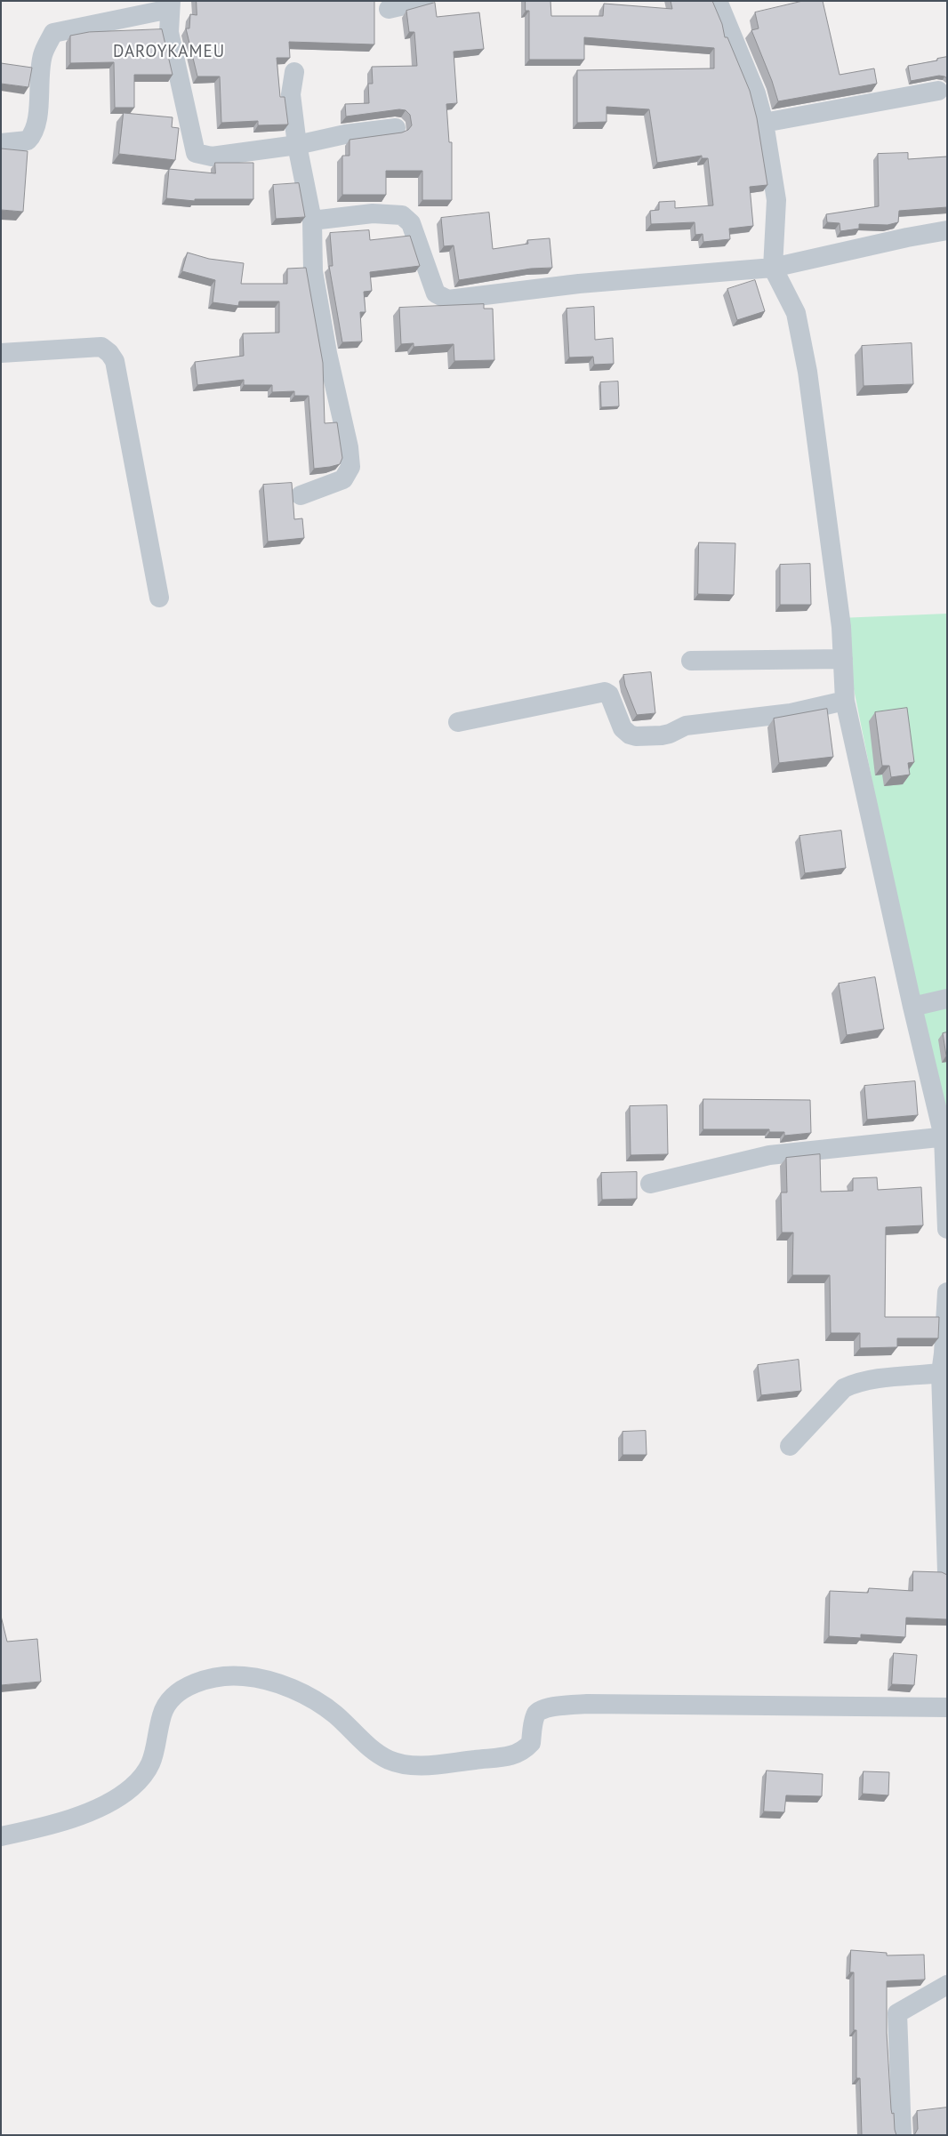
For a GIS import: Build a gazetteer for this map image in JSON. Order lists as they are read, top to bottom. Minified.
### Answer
{"districts":["DAROYKAMEU"]}
